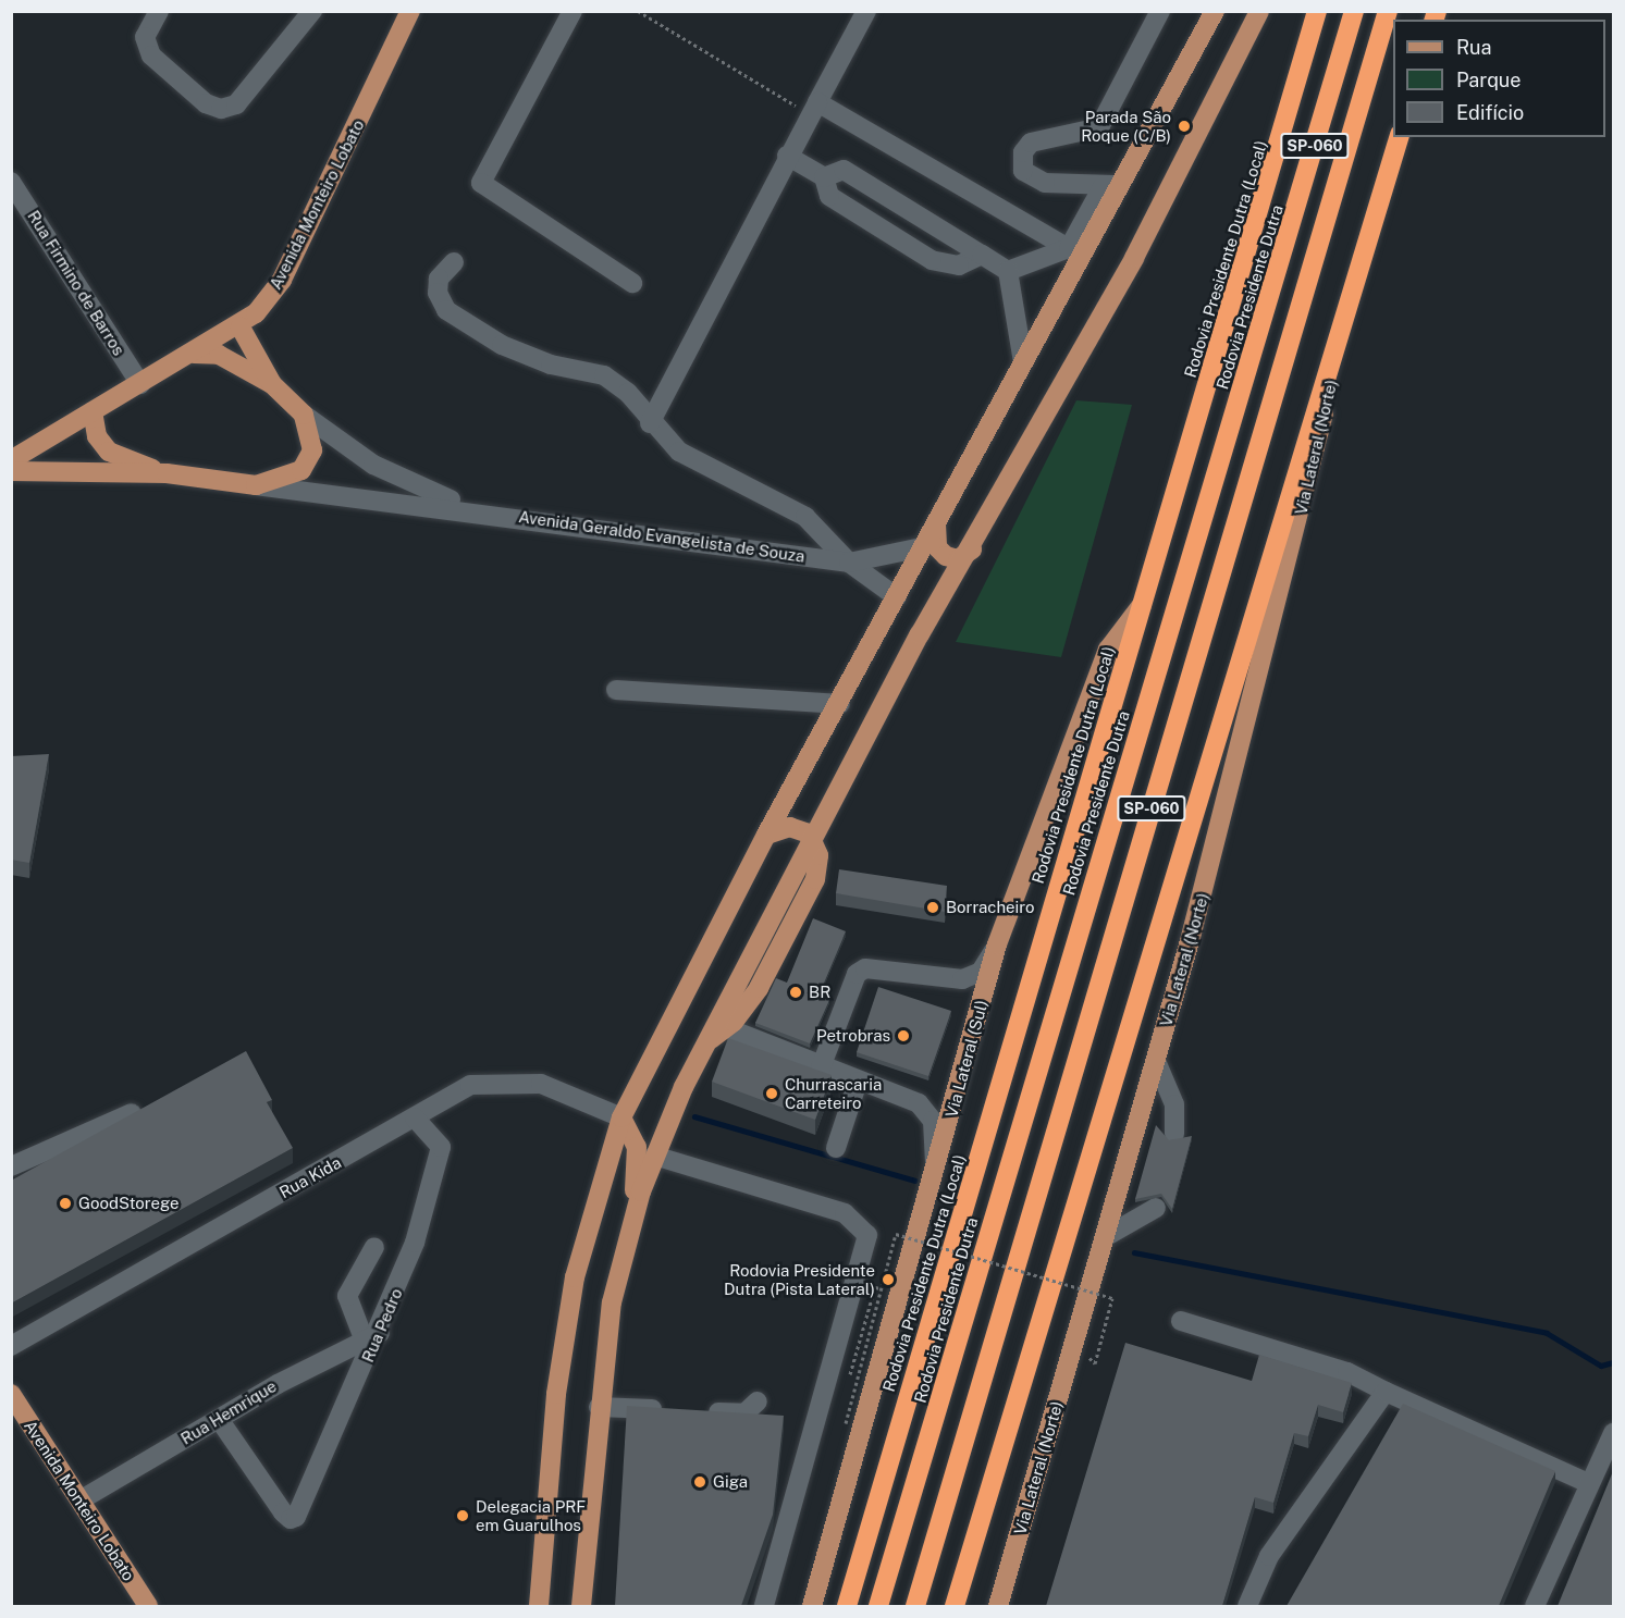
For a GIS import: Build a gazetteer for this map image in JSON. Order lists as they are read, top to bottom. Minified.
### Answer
{"streets":{"highway":["SP-060","Rodovia Presidente Dutra (Local)","Rodovia Presidente Dutra"],"main road":["Avenida Monteiro Lobato","Via Lateral (Norte)","Avenida Geraldo Evangelista de Souza","Via Lateral (Sul)"],"street":["Rua Firmino de Barros","Rua Kida","Rua Pedro","Rua Hemrique"]},"crossings":[["SP-060","Via Lateral (Norte)"],["Avenida Monteiro Lobato","Rua Firmino de Barros"],["Avenida Monteiro Lobato","Avenida Geraldo Evangelista de Souza"],["Avenida Monteiro Lobato","Rua Hemrique"],["Rodovia Presidente Dutra (Local)","Via Lateral (Sul)"],["Rua Kida","Rua Pedro"],["Rua Pedro","Rua Hemrique"]],"places":["Parada São Roque (C/B)","Borracheiro","BR","Petrobras","Churrascaria Carreteiro","GoodStorege","Rodovia Presidente Dutra (Pista Lateral)","Giga","Delegacia PRF em Guarulhos"],"legend":["Rua","Parque","Edifício"]}
